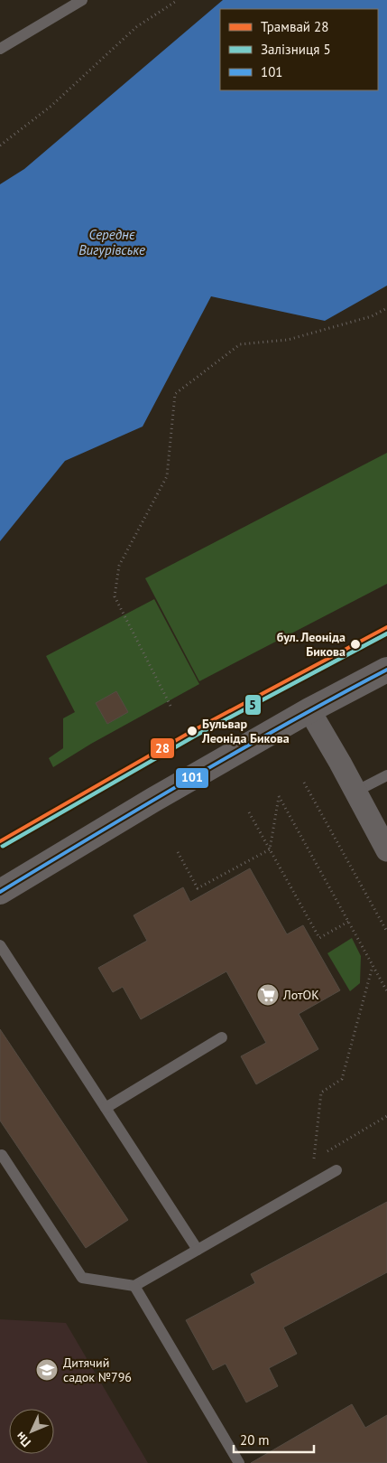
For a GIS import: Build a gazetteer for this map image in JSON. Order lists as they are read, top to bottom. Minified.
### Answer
{"water":["Середнє Вигурівське"],"places":{"other":["бул. Леоніда Бикова","Бульвар Леоніда Бикова"],"supermarket":["ЛотОК"],"school or university":["Дитячий садок №796"]},"lines":["tram line 28","rail line 5","transit line 101"],"legend":["Трамвай 28","Залізниця 5","101"],"scale_bar":"20 m","north":"bottom left"}
